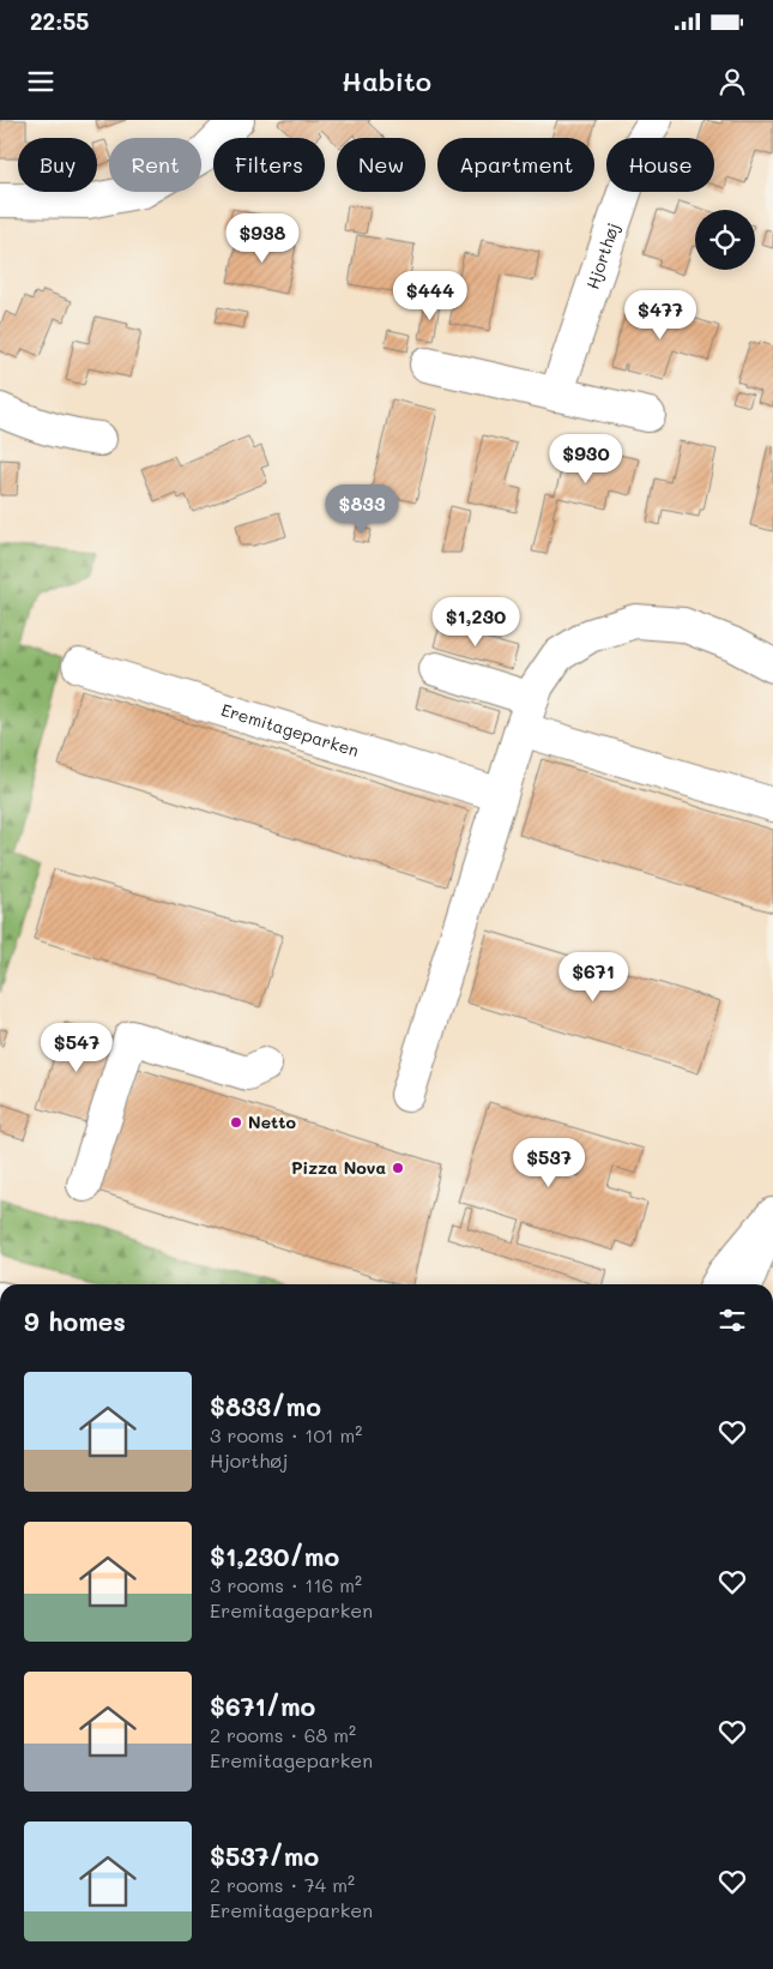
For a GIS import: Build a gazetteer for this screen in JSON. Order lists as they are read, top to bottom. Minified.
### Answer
{"streets":{"main road":["Hjorthøj","Eremitageparken"]},"places":["Netto","Pizza Nova"],"page":{"status":"22:55","header":"Habito","chip":["Buy","Rent","Filters","New","Apartment","House"],"price":["$938","$444","$477","$930","$833","$1,230","$671","$547","$537"],"heading":"9 homes","list":[{"name":"$833/mo","note":"3 rooms · 101 m² · Hjorthøj"},{"name":"$1,230/mo","note":"3 rooms · 116 m² · Eremitageparken"},{"name":"$671/mo","note":"2 rooms · 68 m² · Eremitageparken"},{"name":"$537/mo","note":"2 rooms · 74 m² · Eremitageparken"}]}}
